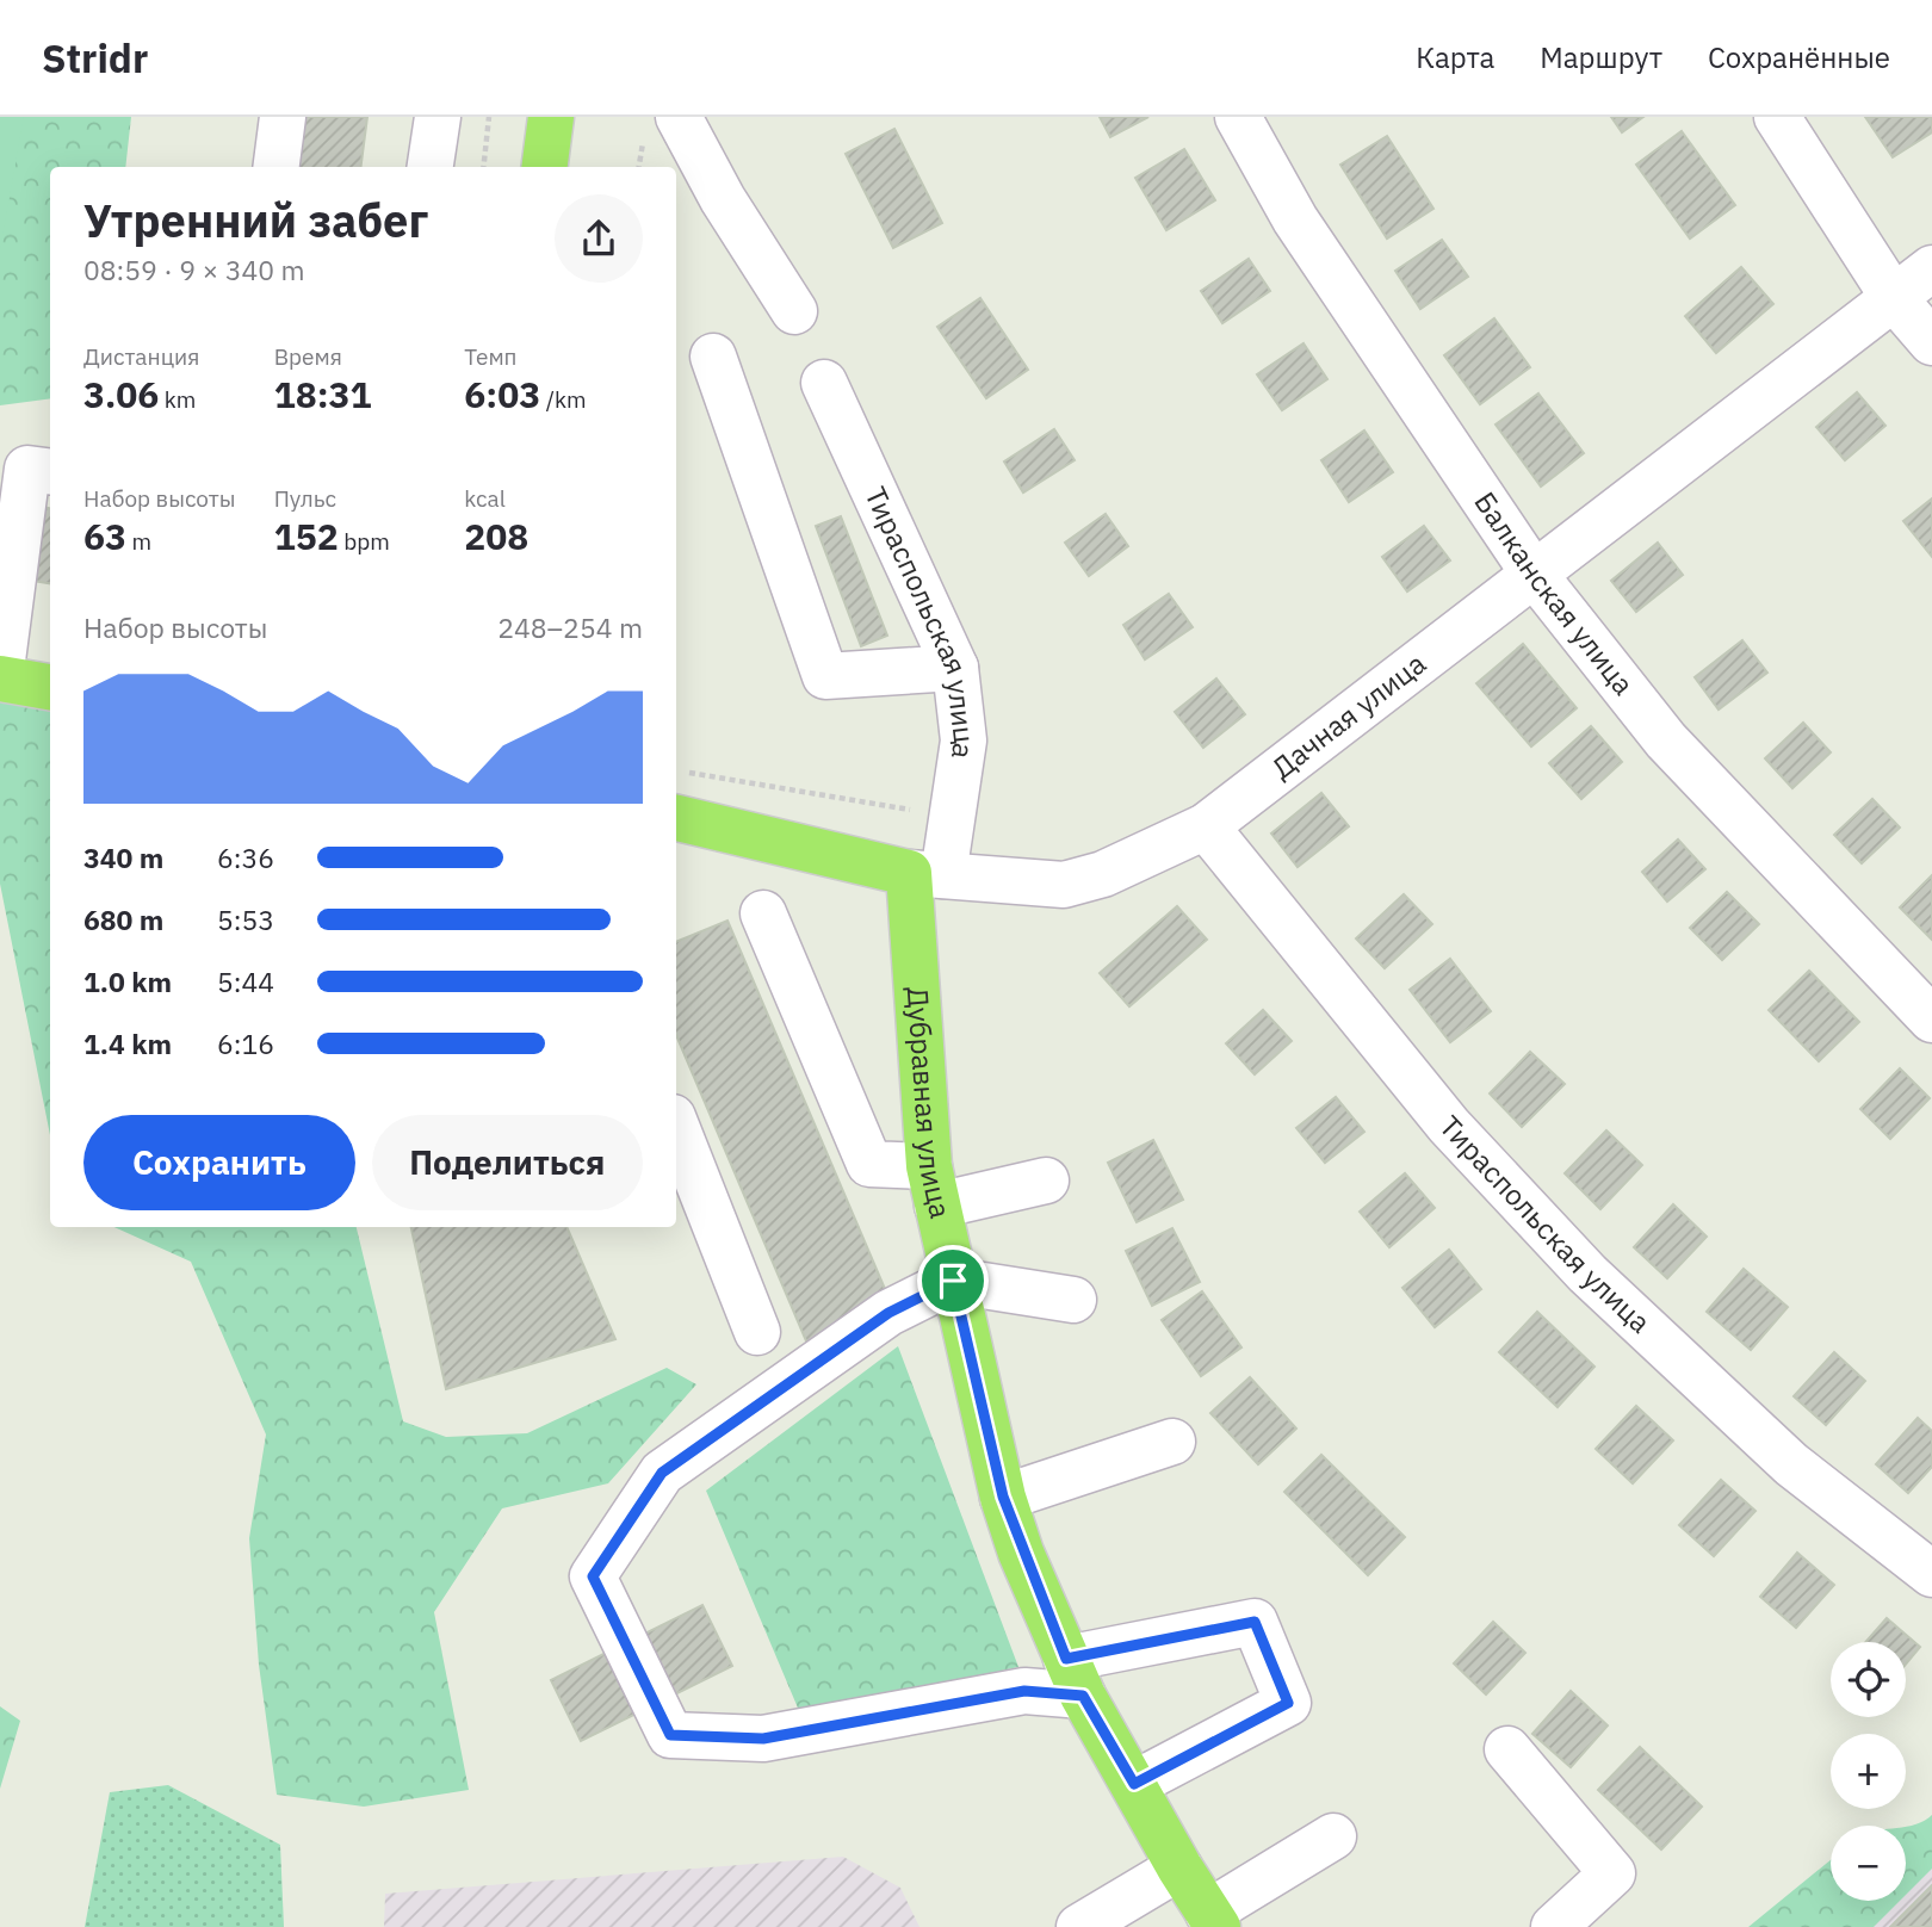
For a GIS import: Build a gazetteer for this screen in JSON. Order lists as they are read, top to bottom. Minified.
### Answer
{"streets":{"main road":["Дачная улица","Дубравная улица"],"street":["Балканская улица","Тираспольская улица"]},"crossings":[["Балканская улица","Дачная улица"],["Тираспольская улица","Дачная улица"],["Тираспольская улица","Дубравная улица"],["Дачная улица","Дубравная улица"]],"page":{"header":"Stridr","nav":["Карта","Маршрут","Сохранённые"],"heading":["Утренний забег","08:59 · 9 × 340 m"],"stats":[["Дистанция","3.06 km"],["Время","18:31"],["Темп","6:03 /km"],["Набор высоты","63 m"],["Пульс","152 bpm"],["kcal","208"]],"chart":["Набор высоты","248–254 m"],"list":[{"name":"340 m","note":"6:36"},{"name":"680 m","note":"5:53"},{"name":"1.0 km","note":"5:44"},{"name":"1.4 km","note":"6:16"}],"buttons":["Сохранить","Поделиться"],"map_buttons":["+","−"]}}
